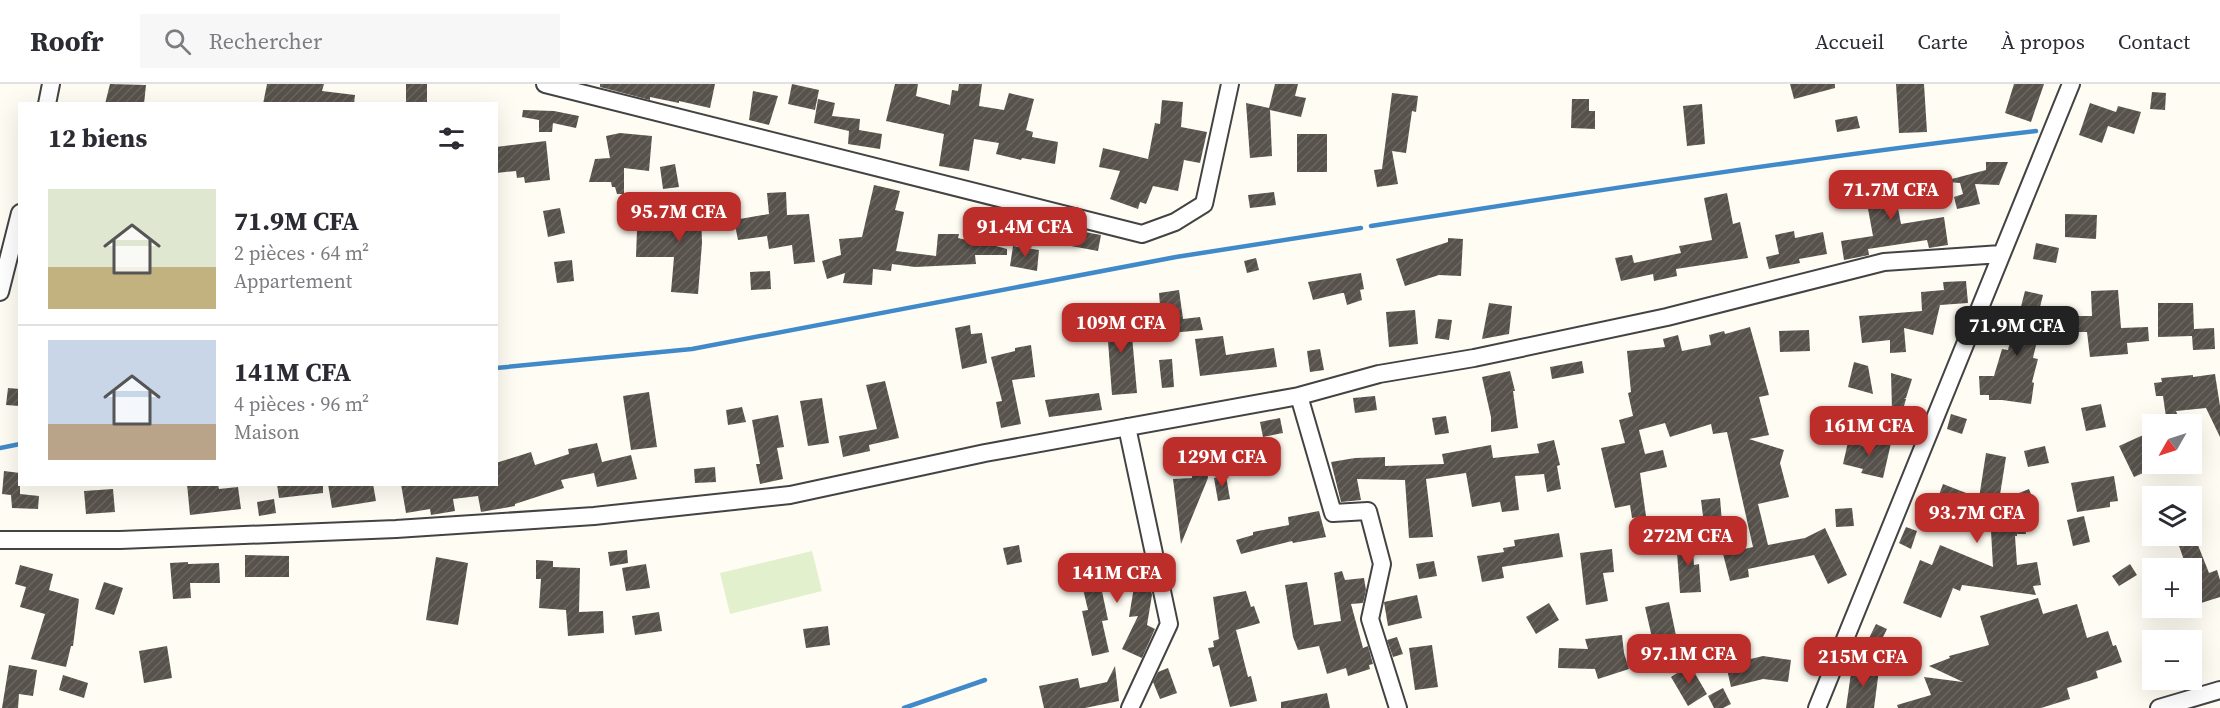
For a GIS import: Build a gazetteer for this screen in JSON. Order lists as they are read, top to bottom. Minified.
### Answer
{"north":"bottom left","page":{"header":"Roofr","search":"Rechercher","nav":["Accueil","Carte","À propos","Contact"],"heading":"12 biens","price":["71.7M CFA","95.7M CFA","91.4M CFA","109M CFA","71.9M CFA","161M CFA","129M CFA","93.7M CFA","272M CFA","141M CFA","97.1M CFA","215M CFA"],"list":[{"name":"71.9M CFA","note":"2 pièces · 64 m² · Appartement"},{"name":"141M CFA","note":"4 pièces · 96 m² · Maison"}],"map_buttons":["+","−"]}}
